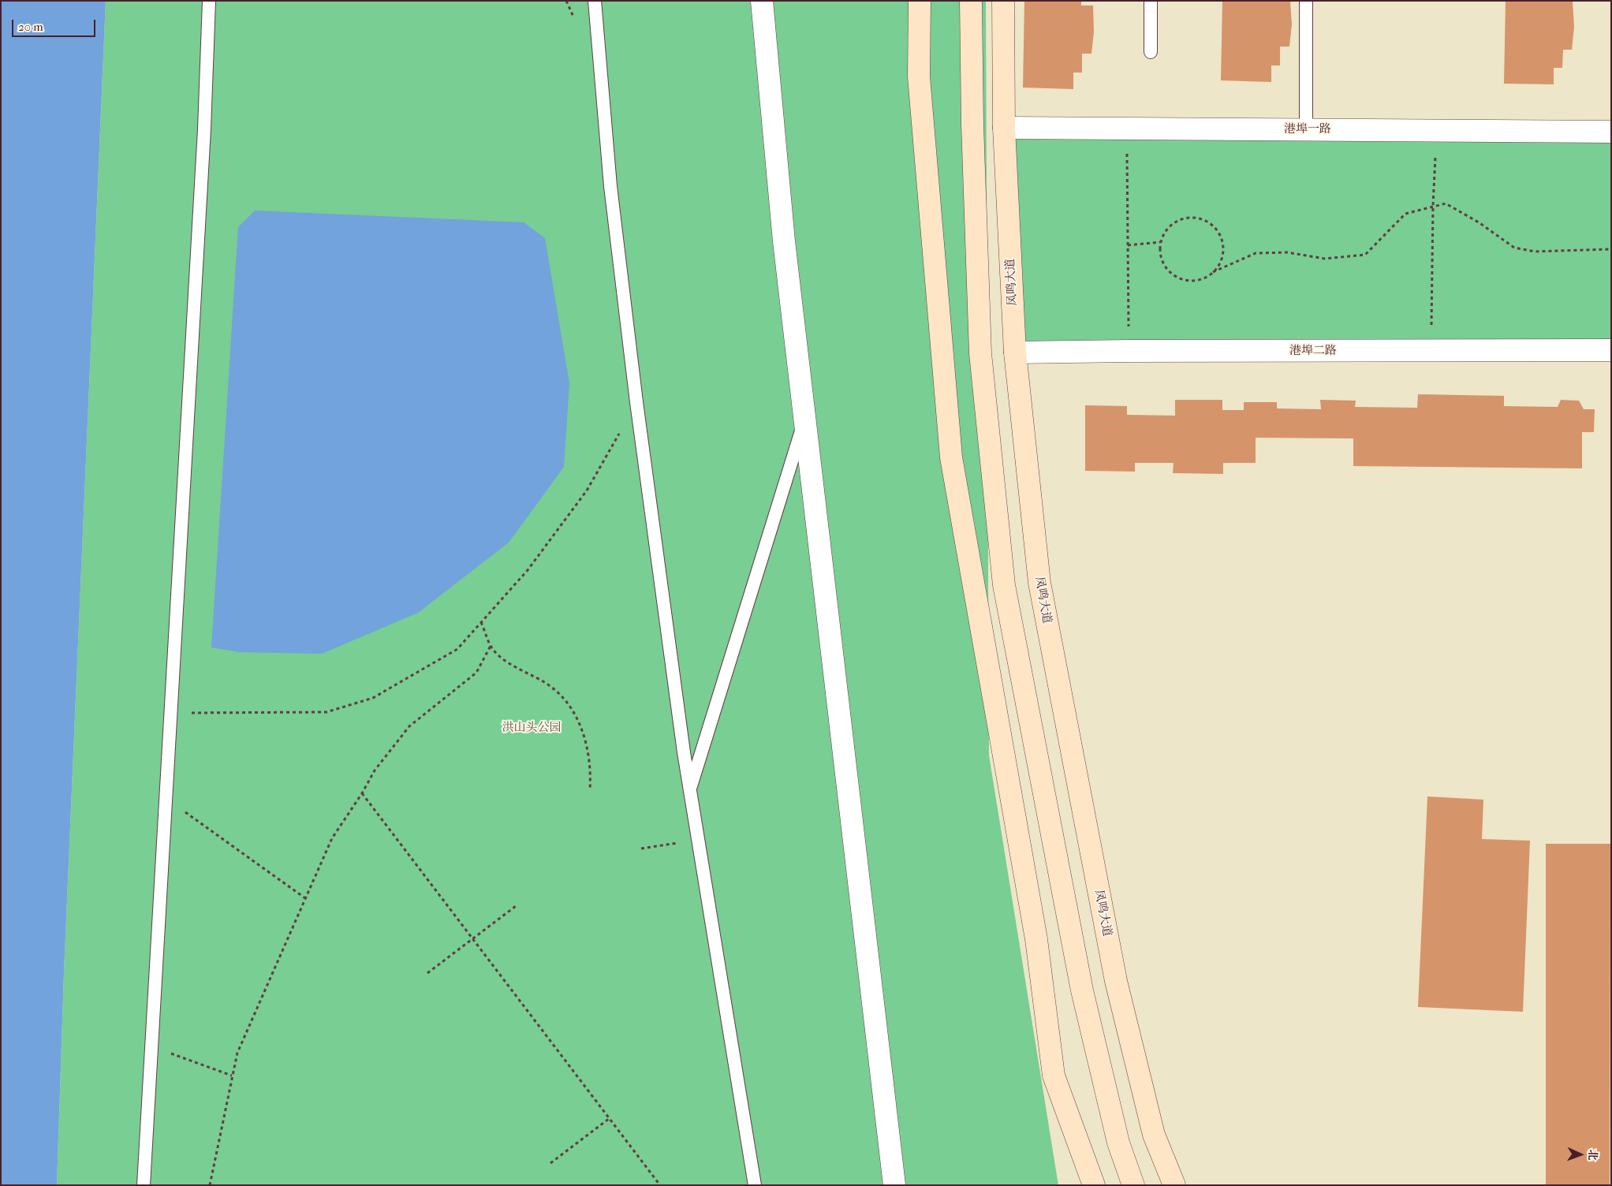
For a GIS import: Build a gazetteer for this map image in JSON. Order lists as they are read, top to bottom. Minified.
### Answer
{"streets":{"main road":["凤鸣大道"],"street":["港埠一路","港埠二路"]},"crossings":[["港埠一路","凤鸣大道"],["凤鸣大道","港埠二路"]],"parks":["洪山头公园"],"scale_bar":"20 m","north":"right"}
